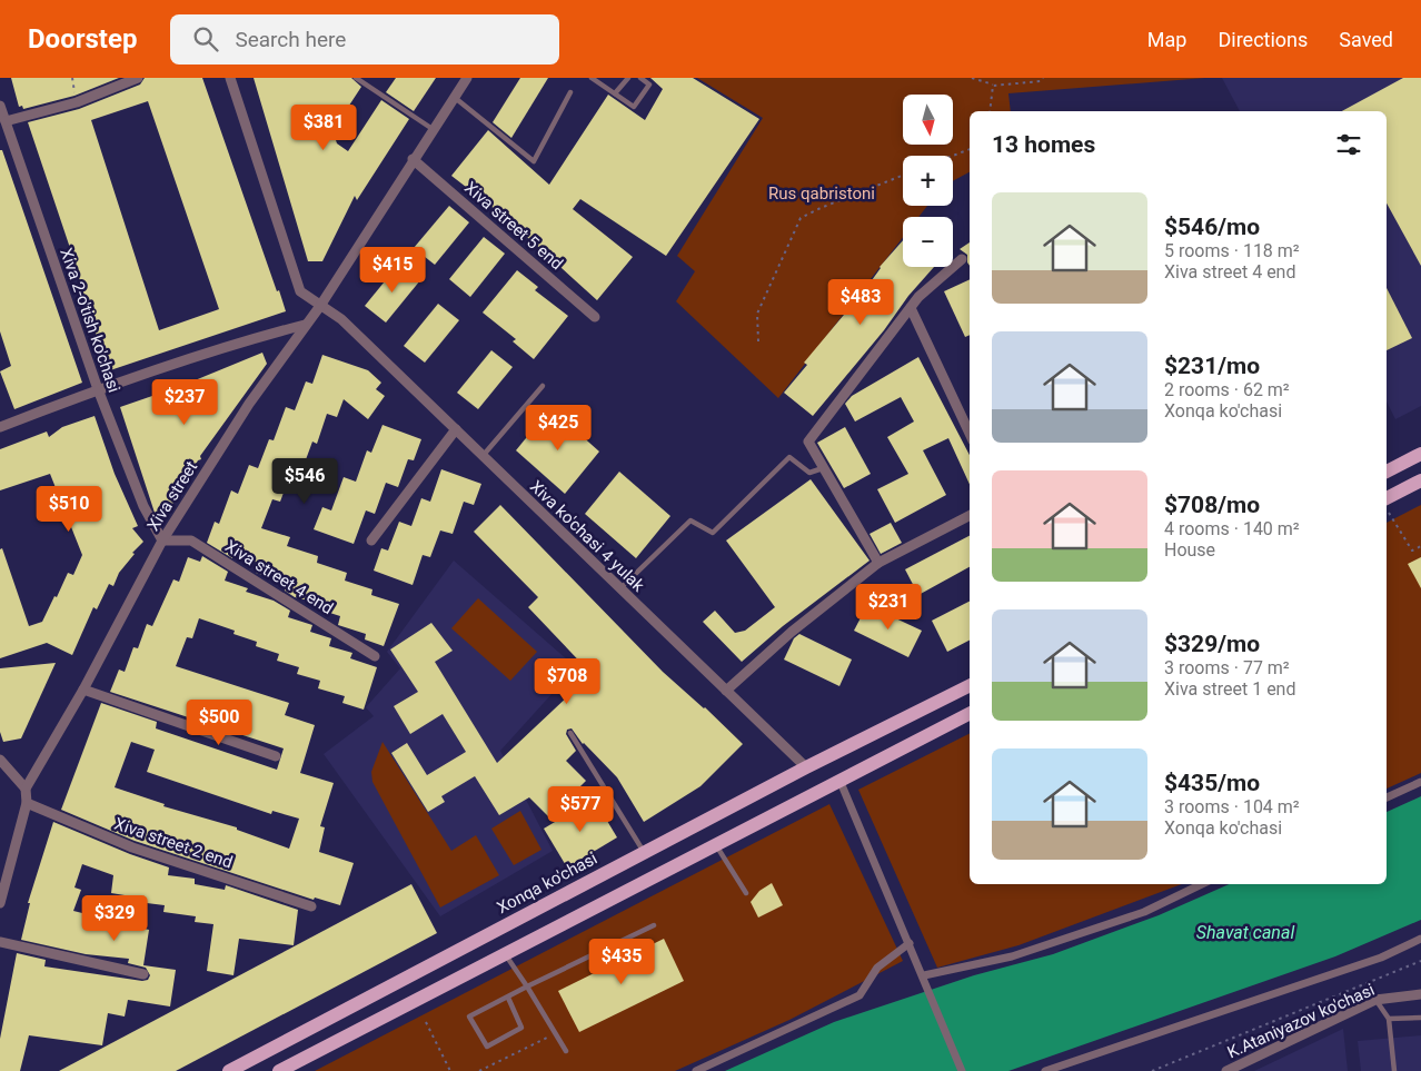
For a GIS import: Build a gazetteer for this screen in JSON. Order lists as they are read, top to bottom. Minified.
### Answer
{"streets":{"main road":["Xonqa ko'chasi"],"street":["Xiva street 5 end","Xiva 2-o'tish ko'chasi","Xiva street","Xiva ko'chasi 4 yulak","Xiva street 4 end","Xiva street 2 end","K.Ataniyazov ko'chasi"]},"crossings":[["Xiva street 5 end","Xiva street"],["Xiva 2-o'tish ko'chasi","Xiva street"],["Xiva 2-o'tish ko'chasi","Xiva street 4 end"],["Xiva street","Xiva ko'chasi 4 yulak"],["Xiva street","Xiva street 4 end"],["Xiva ko'chasi 4 yulak","Xonqa ko'chasi"]],"water":["Shavat canal"],"parks":["Rus qabristoni"],"north":"bottom","page":{"header":"Doorstep","search":"Search here","nav":["Map","Directions","Saved"],"map_buttons":["+","−"],"price":["$381","$415","$483","$237","$425","$546","$510","$231","$708","$500","$577","$329","$435"],"heading":"13 homes","list":[{"name":"$546/mo","note":"5 rooms · 118 m² · Xiva street 4 end"},{"name":"$231/mo","note":"2 rooms · 62 m² · Xonqa ko'chasi"},{"name":"$708/mo","note":"4 rooms · 140 m² · House"},{"name":"$329/mo","note":"3 rooms · 77 m² · Xiva street 1 end"},{"name":"$435/mo","note":"3 rooms · 104 m² · Xonqa ko'chasi"}]}}
